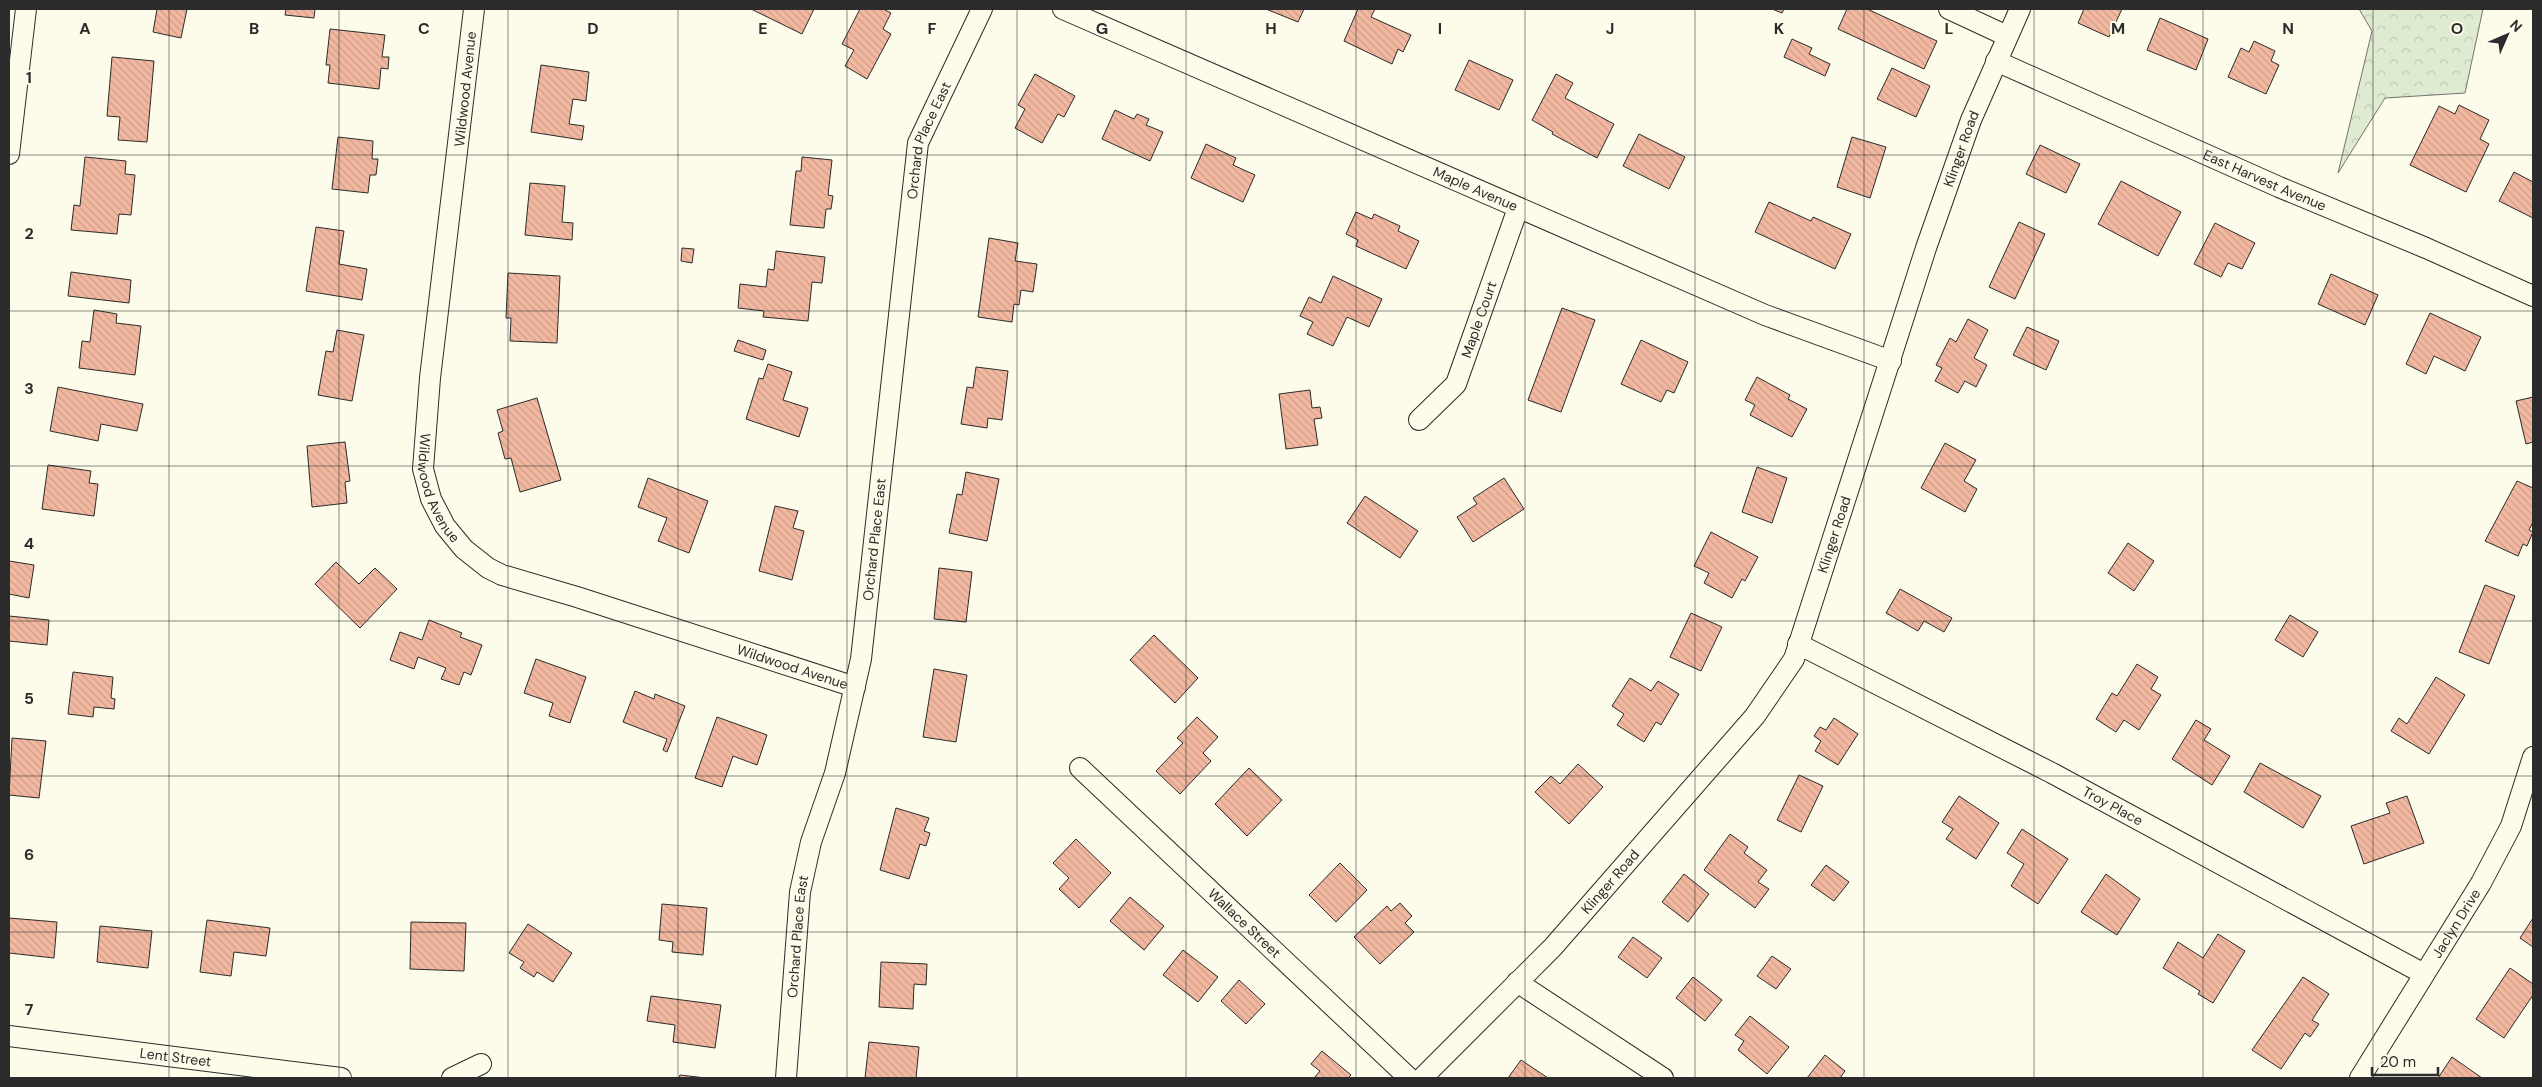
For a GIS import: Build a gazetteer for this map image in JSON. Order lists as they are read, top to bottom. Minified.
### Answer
{"streets":{"street":["Wildwood Avenue","Orchard Place East","Klinger Road","East Harvest Avenue","Maple Avenue","Maple Court","Troy Place","Jaclyn Drive","Wallace Street","Lent Street"]},"crossings":[["Wildwood Avenue","Orchard Place East"],["Klinger Road","East Harvest Avenue"],["Klinger Road","Maple Avenue"],["Klinger Road","Troy Place"],["Maple Avenue","Maple Court"],["Troy Place","Jaclyn Drive"]],"scale_bar":"20 m","north":"top right","grid":{"columns":["A","B","C","D","E","F","G","H","I","J","K","L","M","N","O"],"rows":["1","2","3","4","5","6","7"]}}
